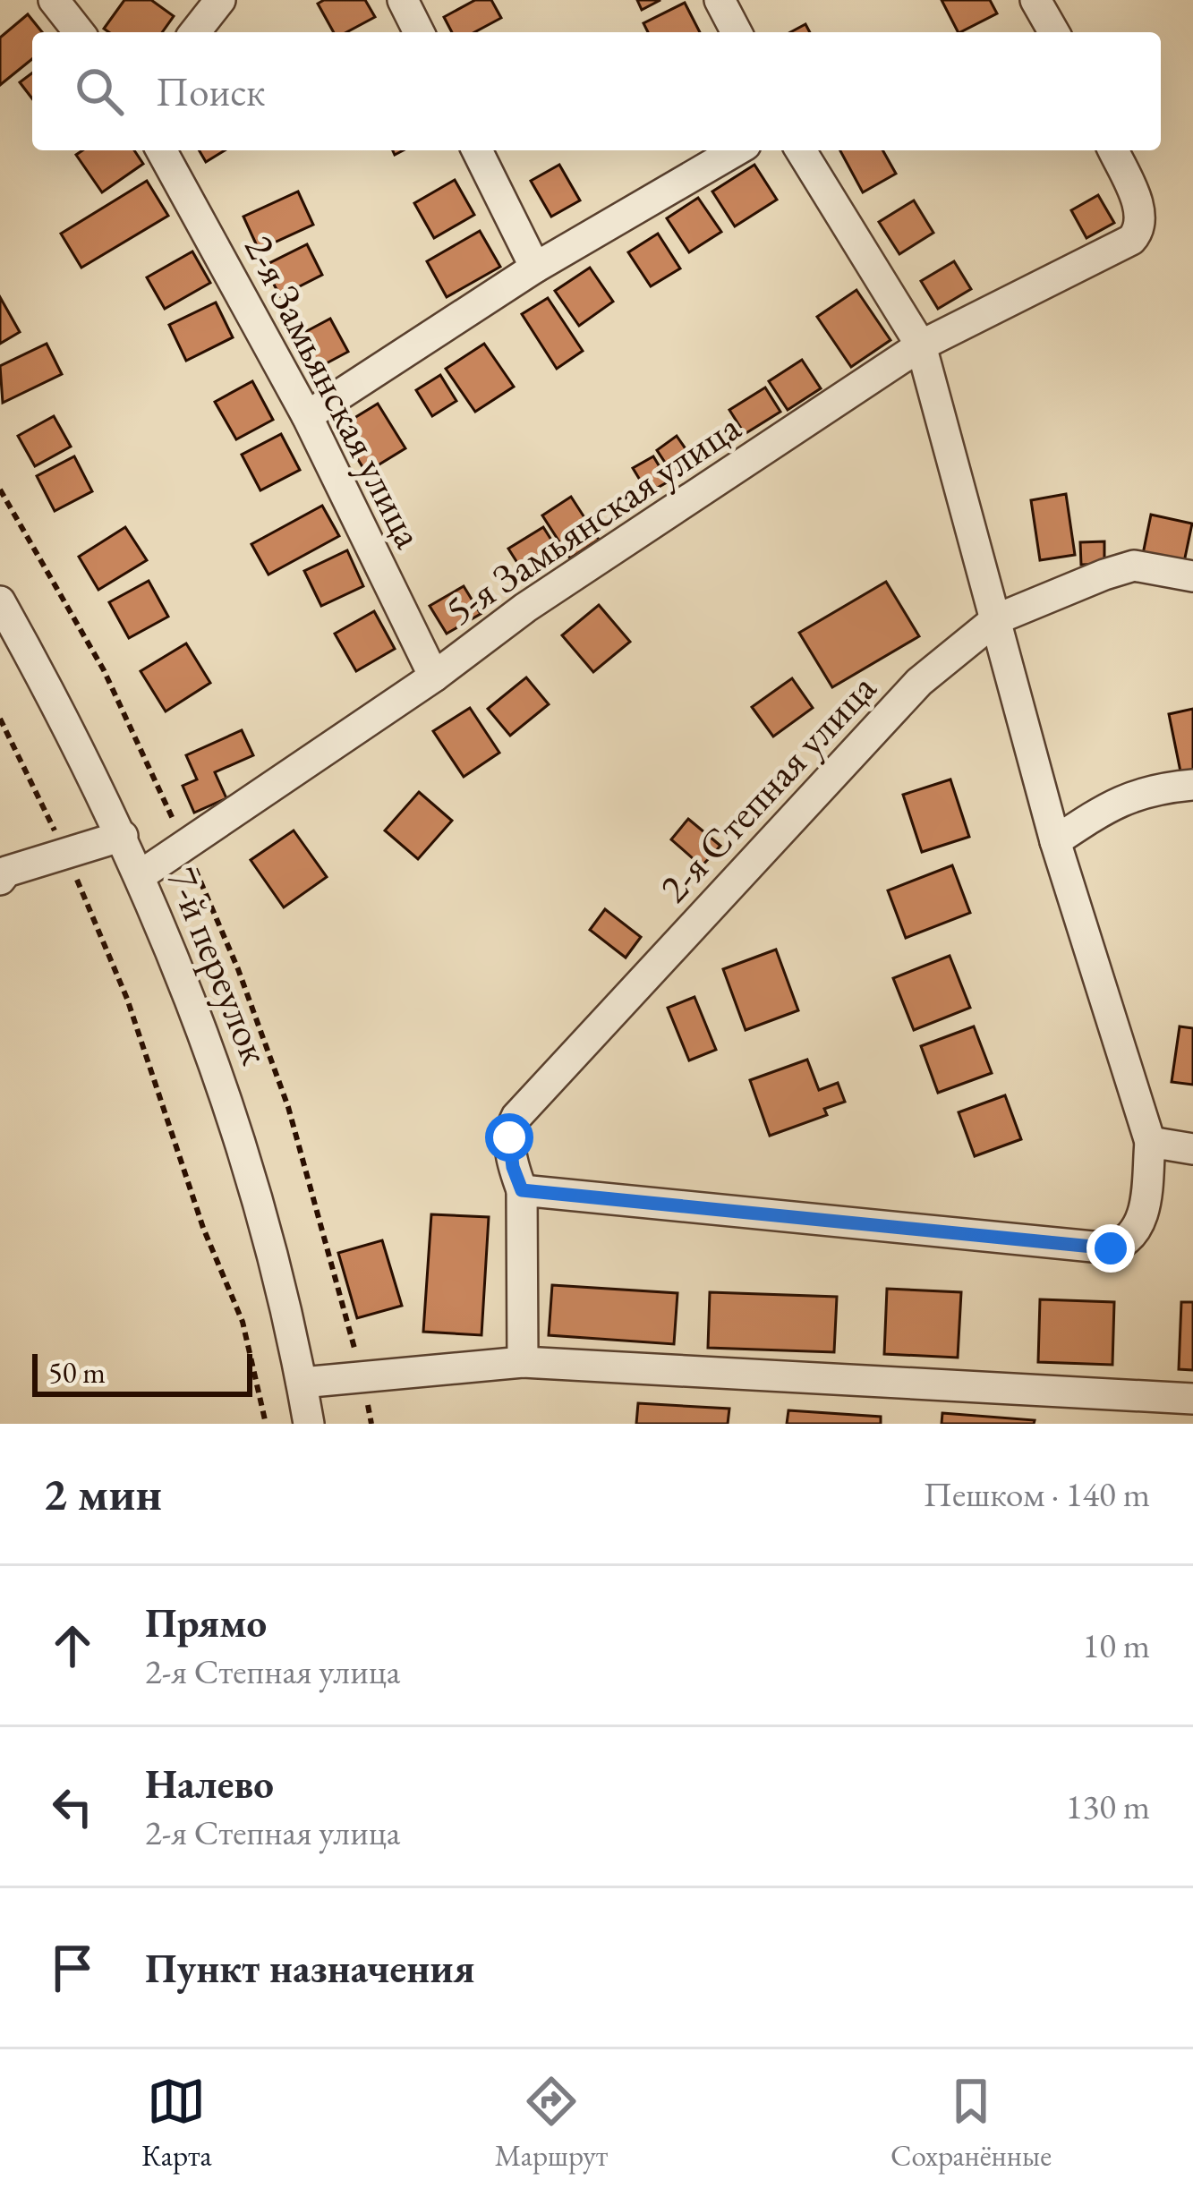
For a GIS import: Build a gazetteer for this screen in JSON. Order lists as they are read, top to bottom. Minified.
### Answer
{"streets":{"street":["2-я Замьянская улица","5-я Замьянская улица","2-я Степная улица","7-й переулок"]},"crossings":[["2-я Замьянская улица","5-я Замьянская улица"],["5-я Замьянская улица","7-й переулок"]],"scale_bar":"50 m","page":{"search":"Поиск","scale":"50 m","heading":["2 мин","Пешком · 140 m"],"list":[["Прямо","2-я Степная улица","10 m"],["Налево","2-я Степная улица","130 m"],"Пункт назначения"],"nav":["Карта","Маршрут","Сохранённые"]}}
